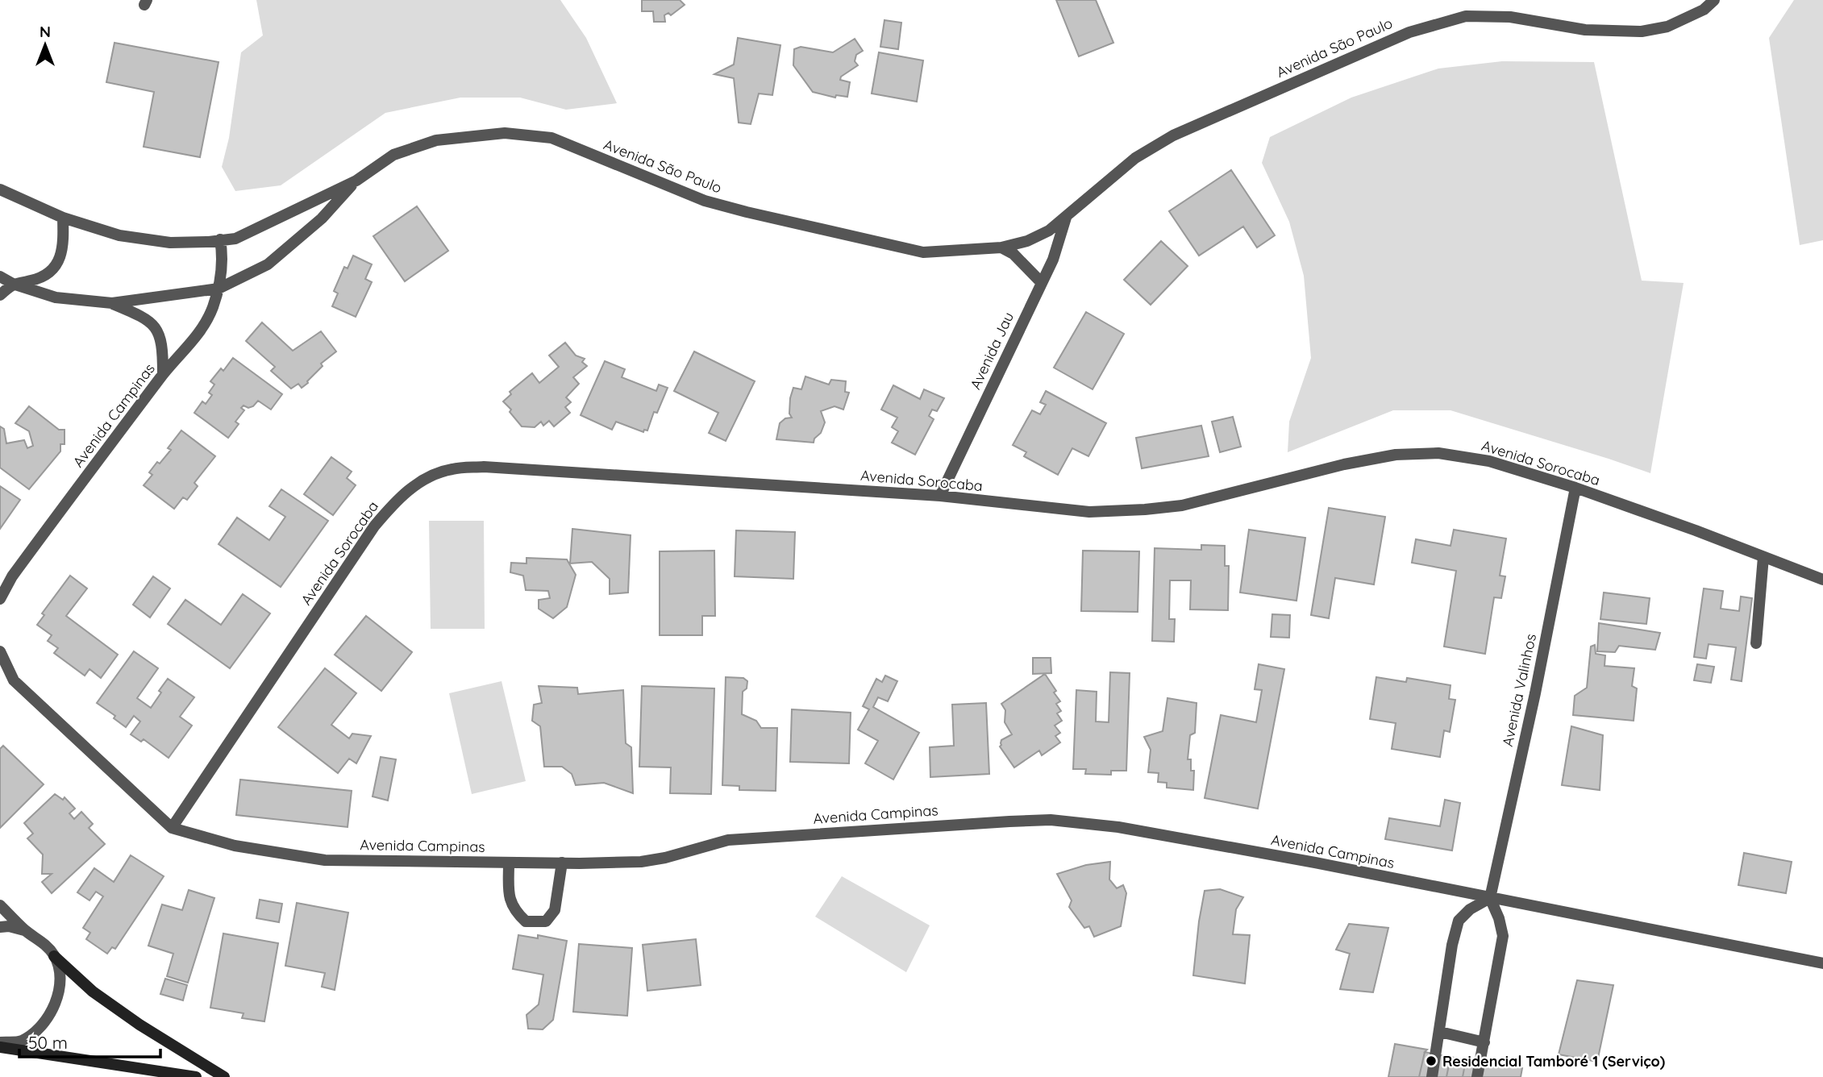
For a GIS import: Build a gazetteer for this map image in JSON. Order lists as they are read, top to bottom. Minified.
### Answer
{"streets":{"street":["Avenida São Paulo","Avenida Jau","Avenida Campinas","Avenida Sorocaba","Avenida Valinhos"]},"crossings":[["Avenida São Paulo","Avenida Jau"],["Avenida São Paulo","Avenida Campinas"],["Avenida Jau","Avenida Sorocaba"],["Avenida Campinas","Avenida Sorocaba"],["Avenida Campinas","Avenida Valinhos"],["Avenida Sorocaba","Avenida Valinhos"]],"places":["Residencial Tamboré 1 (Serviço)"],"scale_bar":"50 m","north":"top"}
